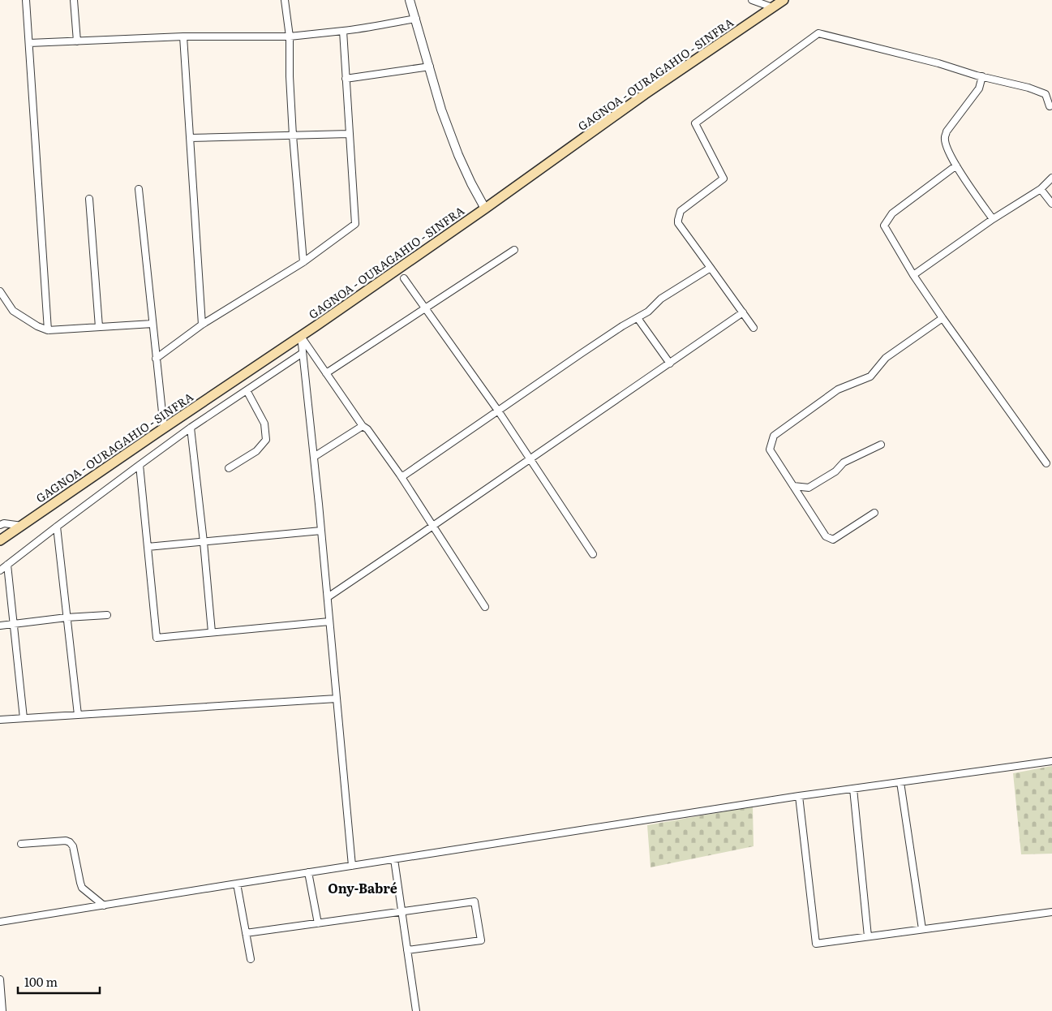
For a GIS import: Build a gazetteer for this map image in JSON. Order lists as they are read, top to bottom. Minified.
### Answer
{"streets":{"main road":["GAGNOA - OURAGAHIO - SINFRA"]},"districts":["Ony-Babré"],"scale_bar":"100 m"}
